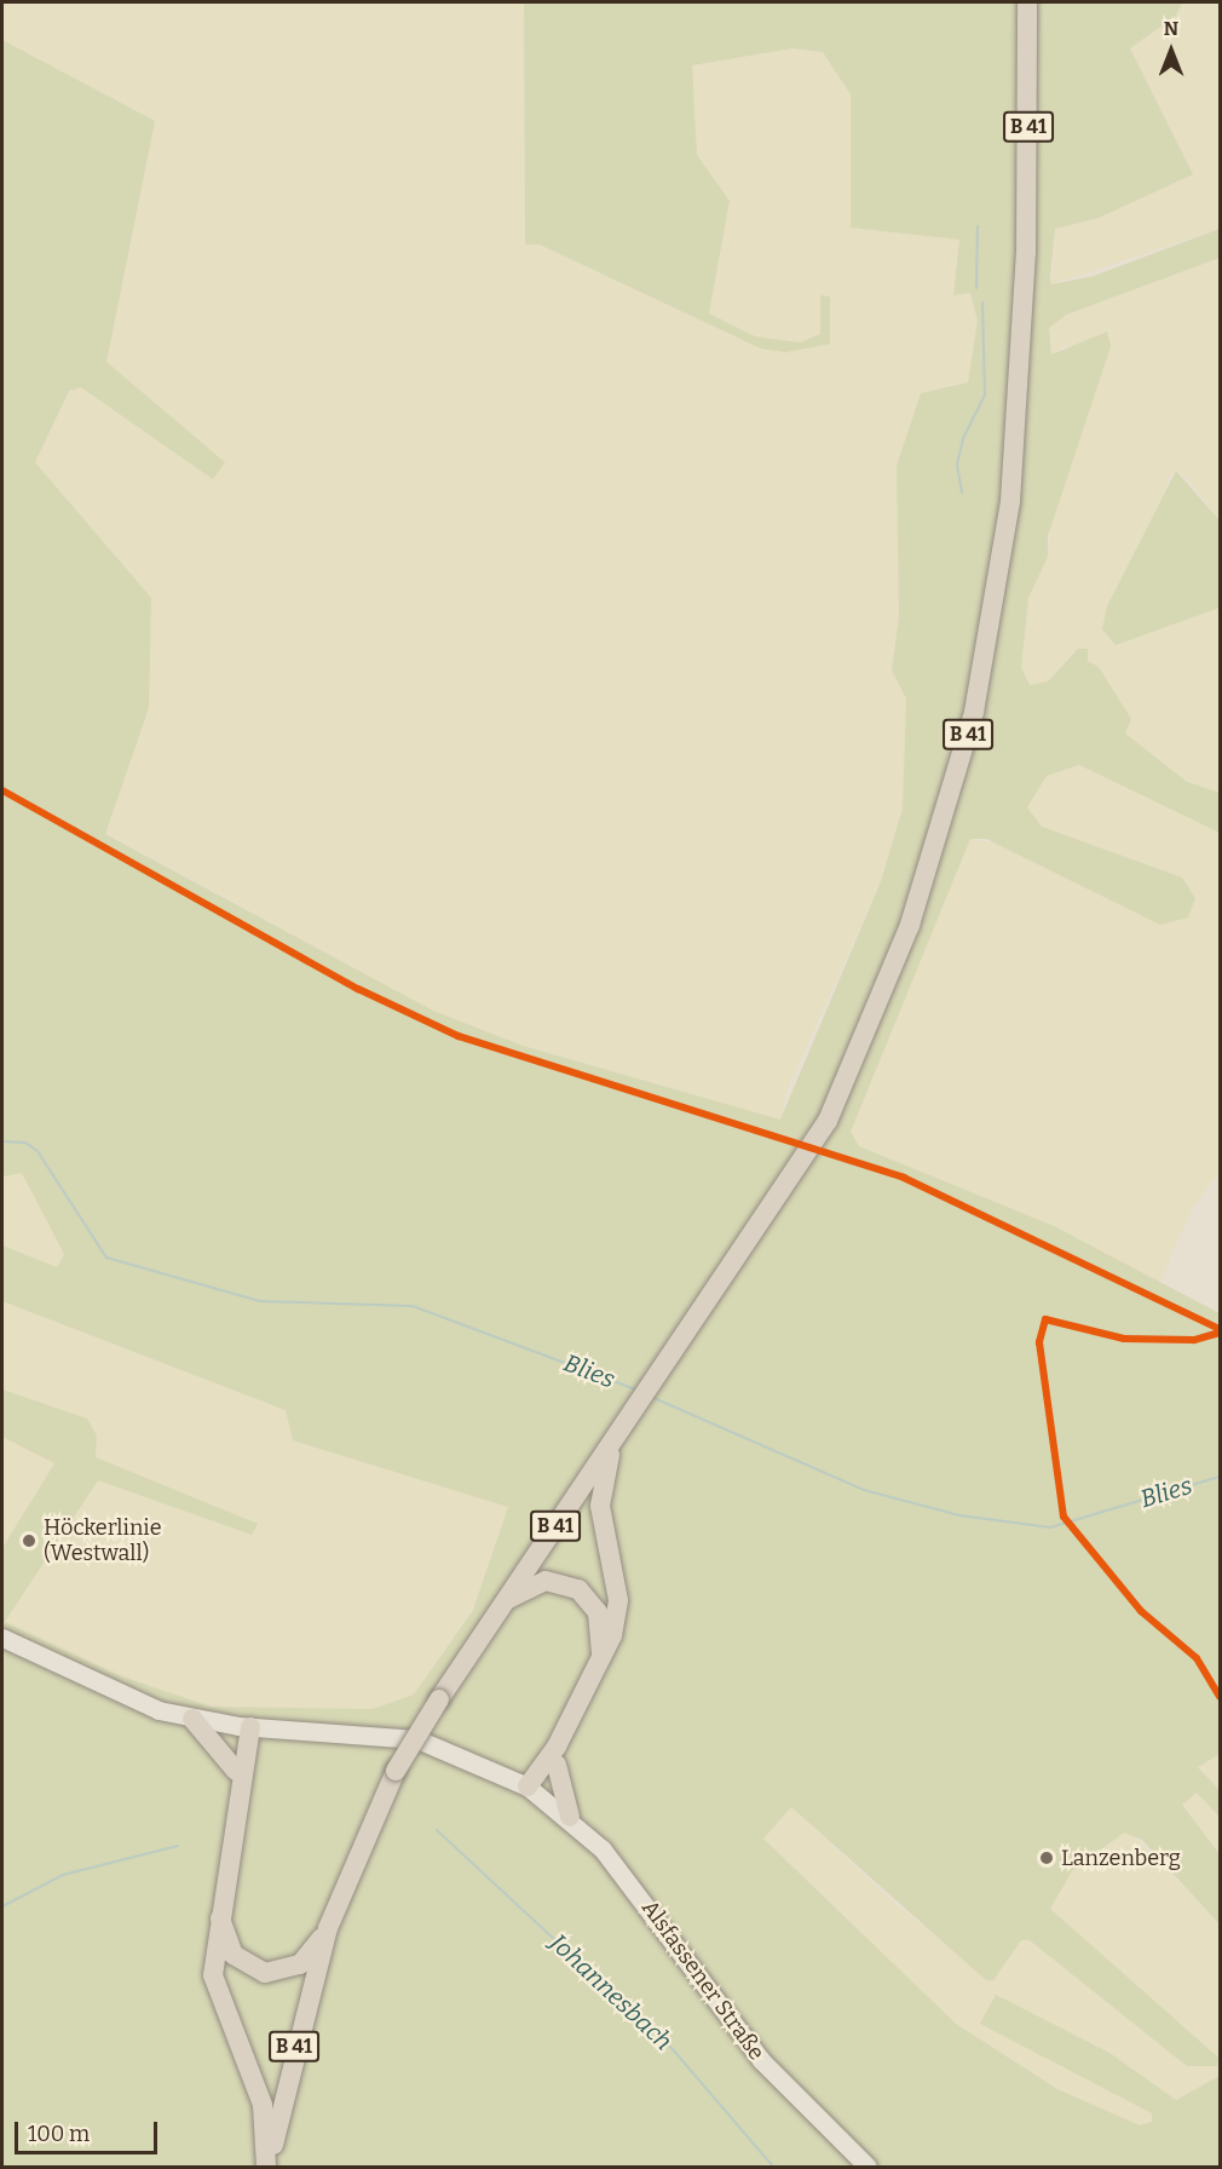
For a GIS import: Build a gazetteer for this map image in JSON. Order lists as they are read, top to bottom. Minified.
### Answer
{"streets":{"highway":["B 41"],"main road":["Alsfassener Straße"]},"water":["Blies","Johannesbach"],"places":["Höckerlinie (Westwall)","Lanzenberg"],"scale_bar":"100 m","north":"top"}
